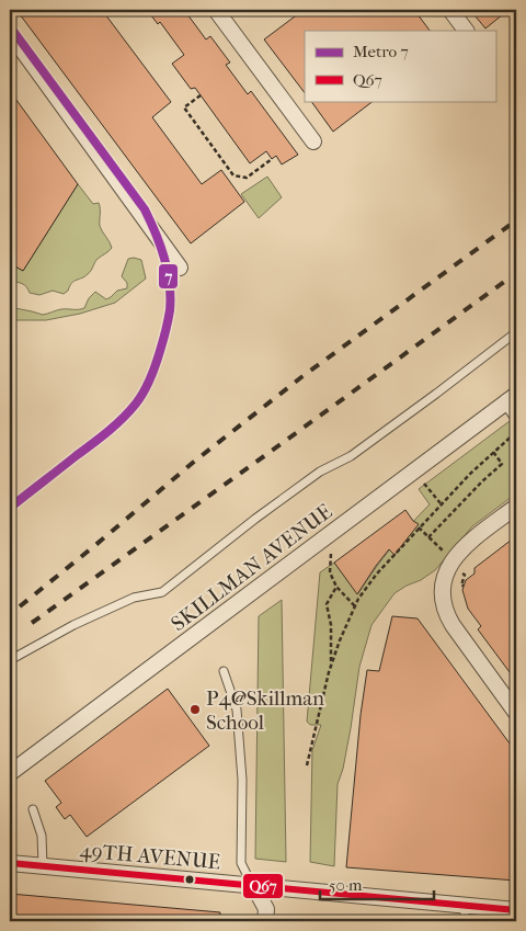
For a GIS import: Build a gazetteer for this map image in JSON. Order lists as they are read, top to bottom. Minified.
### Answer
{"streets":{"street":["SKILLMAN AVENUE","49TH AVENUE"]},"places":["P4@Skillman School"],"lines":["metro line 7","transit line Q67"],"legend":["Metro 7","Q67"],"scale_bar":"50 m"}
